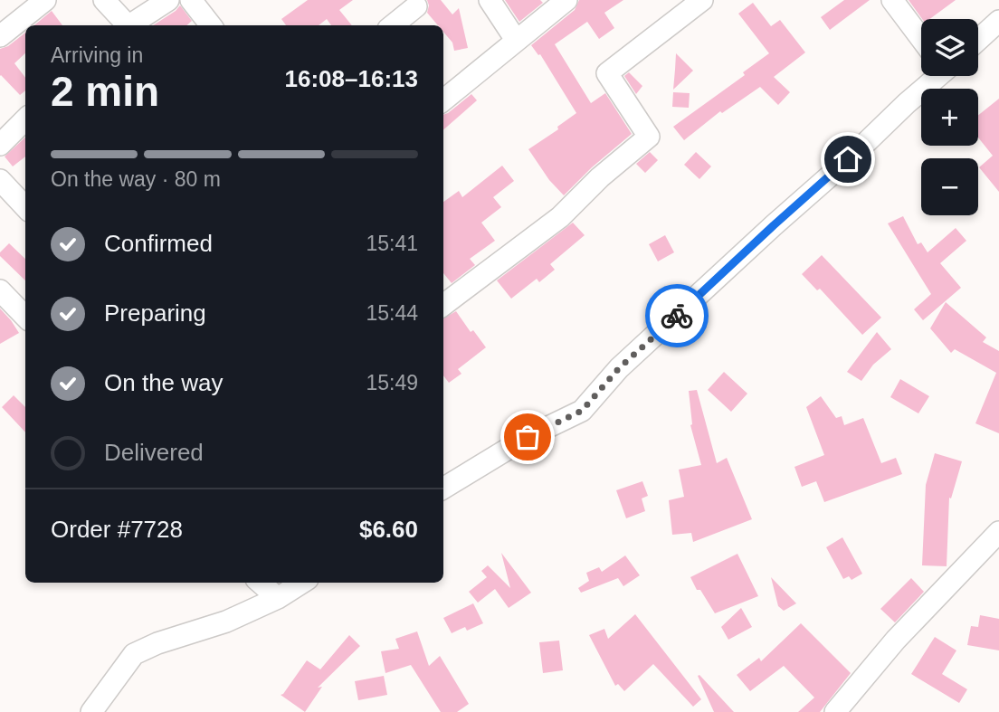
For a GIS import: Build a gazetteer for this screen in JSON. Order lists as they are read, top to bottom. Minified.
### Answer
{"page":{"map_buttons":["+","−"],"heading":["2 min","Arriving in","16:08–16:13"],"panel":["Order #7728","$6.60"],"bar":"On the way · 80 m","list":[["Confirmed","15:41"],["Preparing","15:44"],["On the way","15:49"],"Delivered"]}}
